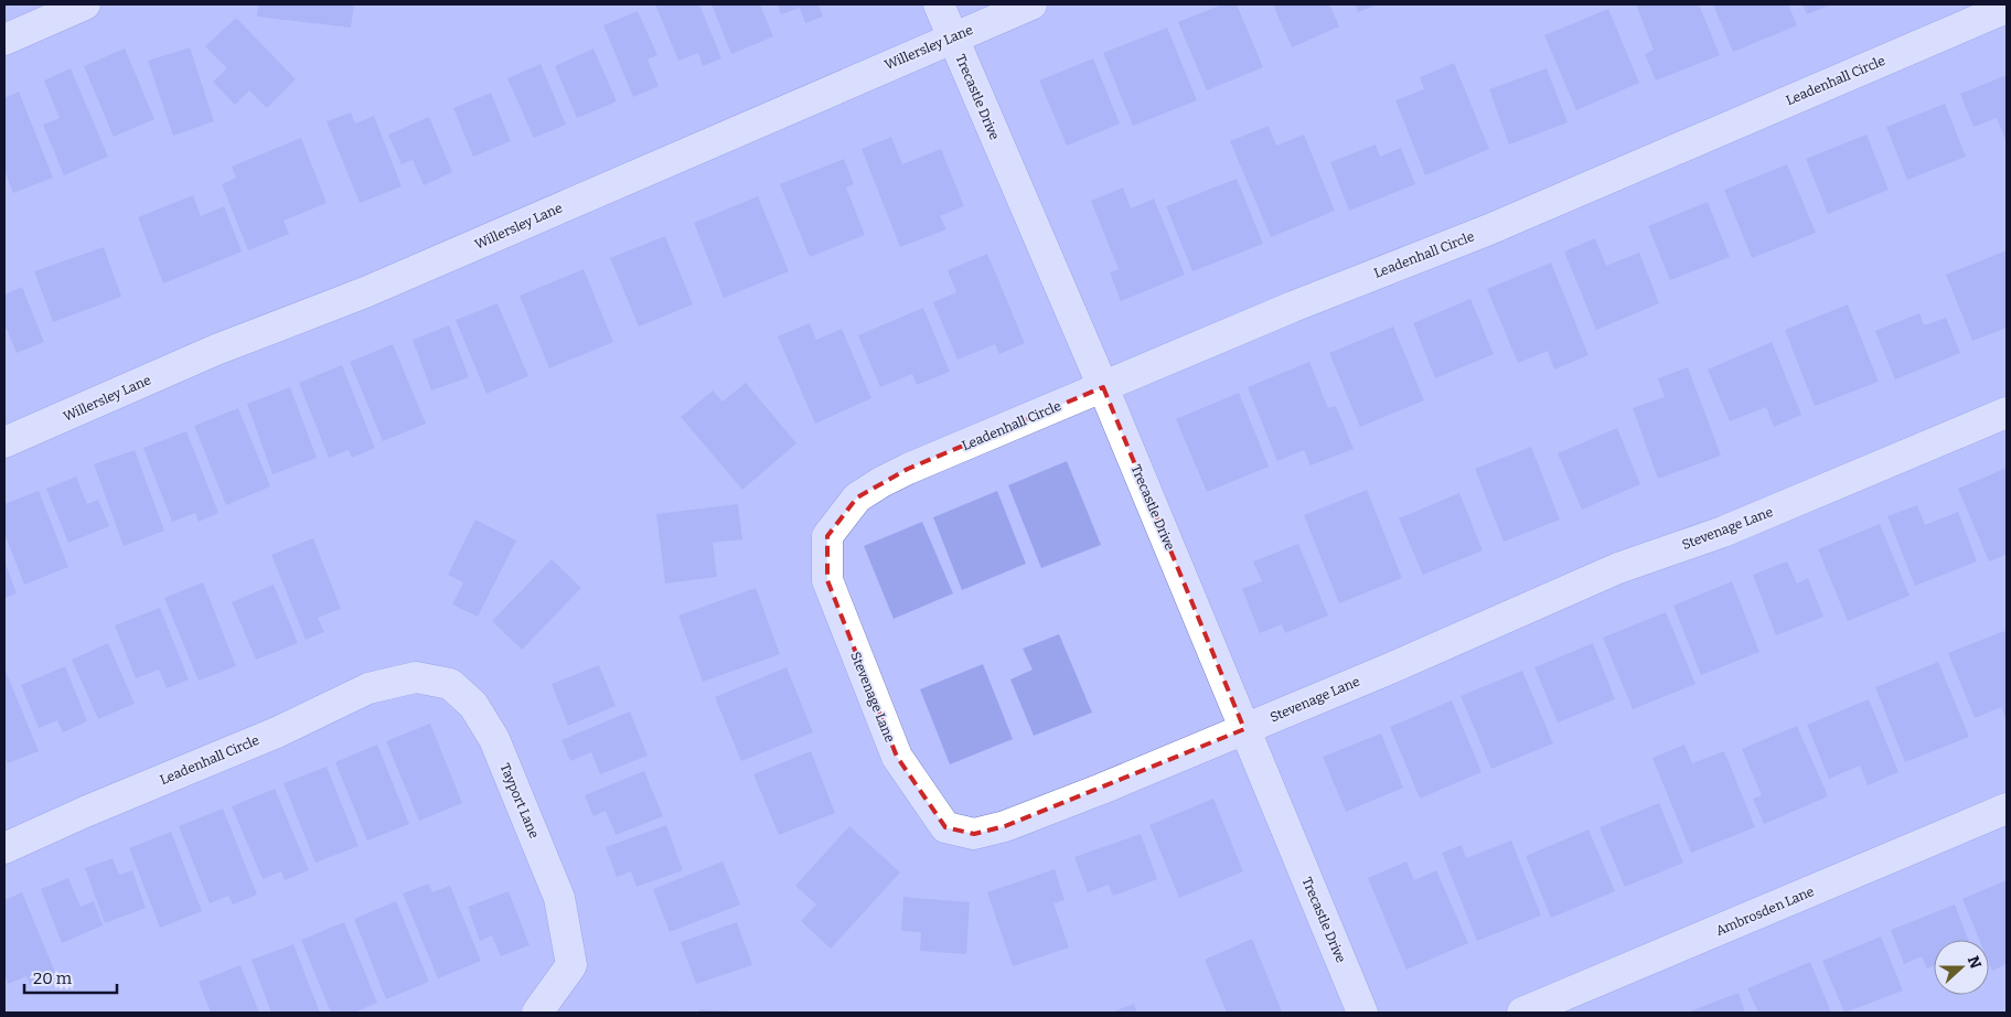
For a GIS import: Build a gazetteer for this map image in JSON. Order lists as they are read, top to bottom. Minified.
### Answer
{"streets":{"street":["Willersley Lane","Leadenhall Circle","Trecastle Drive","Stevenage Lane","Tayport Lane","Ambrosden Lane"]},"crossings":[["Willersley Lane","Trecastle Drive"],["Leadenhall Circle","Trecastle Drive"],["Leadenhall Circle","Stevenage Lane"],["Leadenhall Circle","Tayport Lane"],["Trecastle Drive","Stevenage Lane"]],"scale_bar":"20 m","north":"right"}
